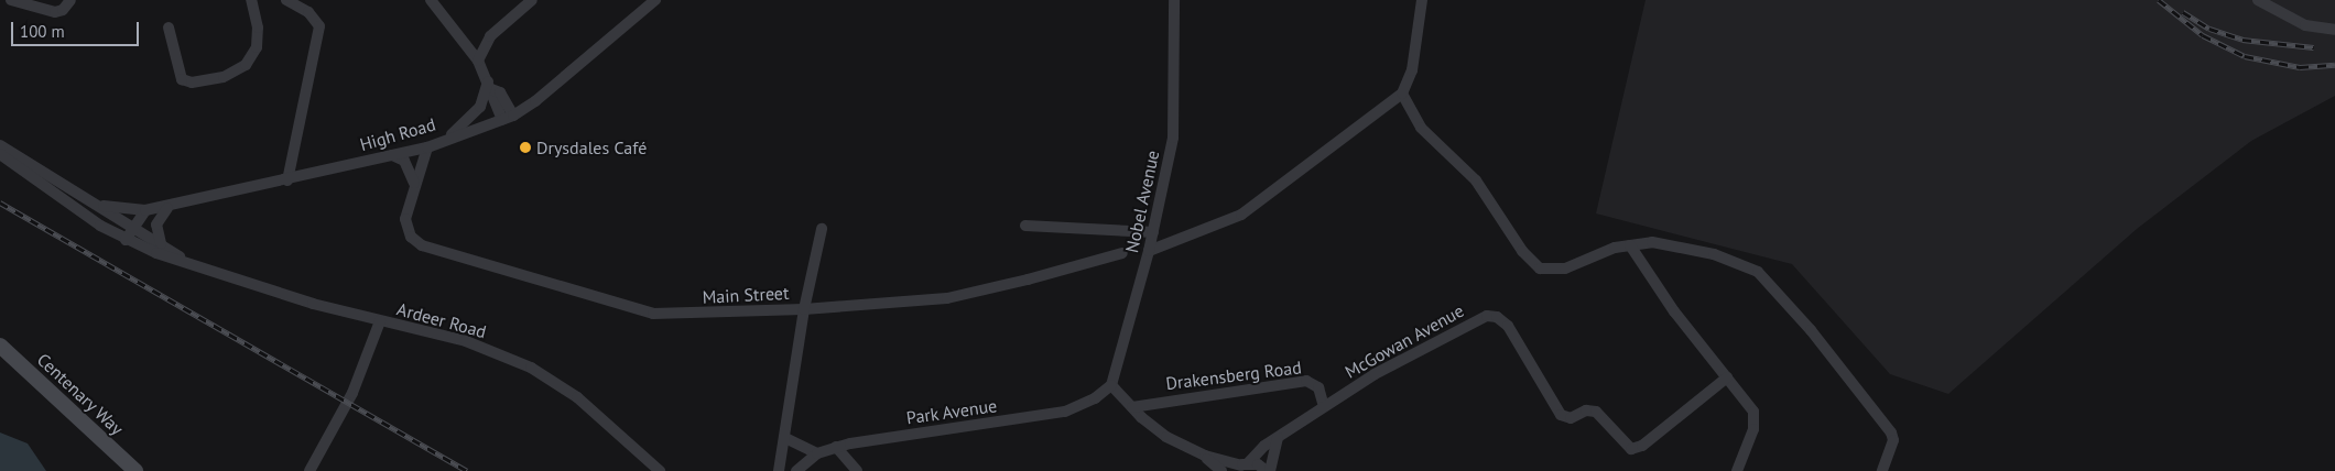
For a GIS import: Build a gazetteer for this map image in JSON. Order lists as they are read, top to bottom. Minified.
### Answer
{"streets":{"main road":["Centenary Way"],"street":["High Road","Nobel Avenue","Main Street","Ardeer Road","McGowan Avenue","Drakensberg Road","Park Avenue"]},"crossings":[["High Road","Main Street"],["High Road","Ardeer Road"],["Nobel Avenue","Park Avenue"],["McGowan Avenue","Drakensberg Road"]],"places":["Drysdales Café"],"scale_bar":"100 m"}
